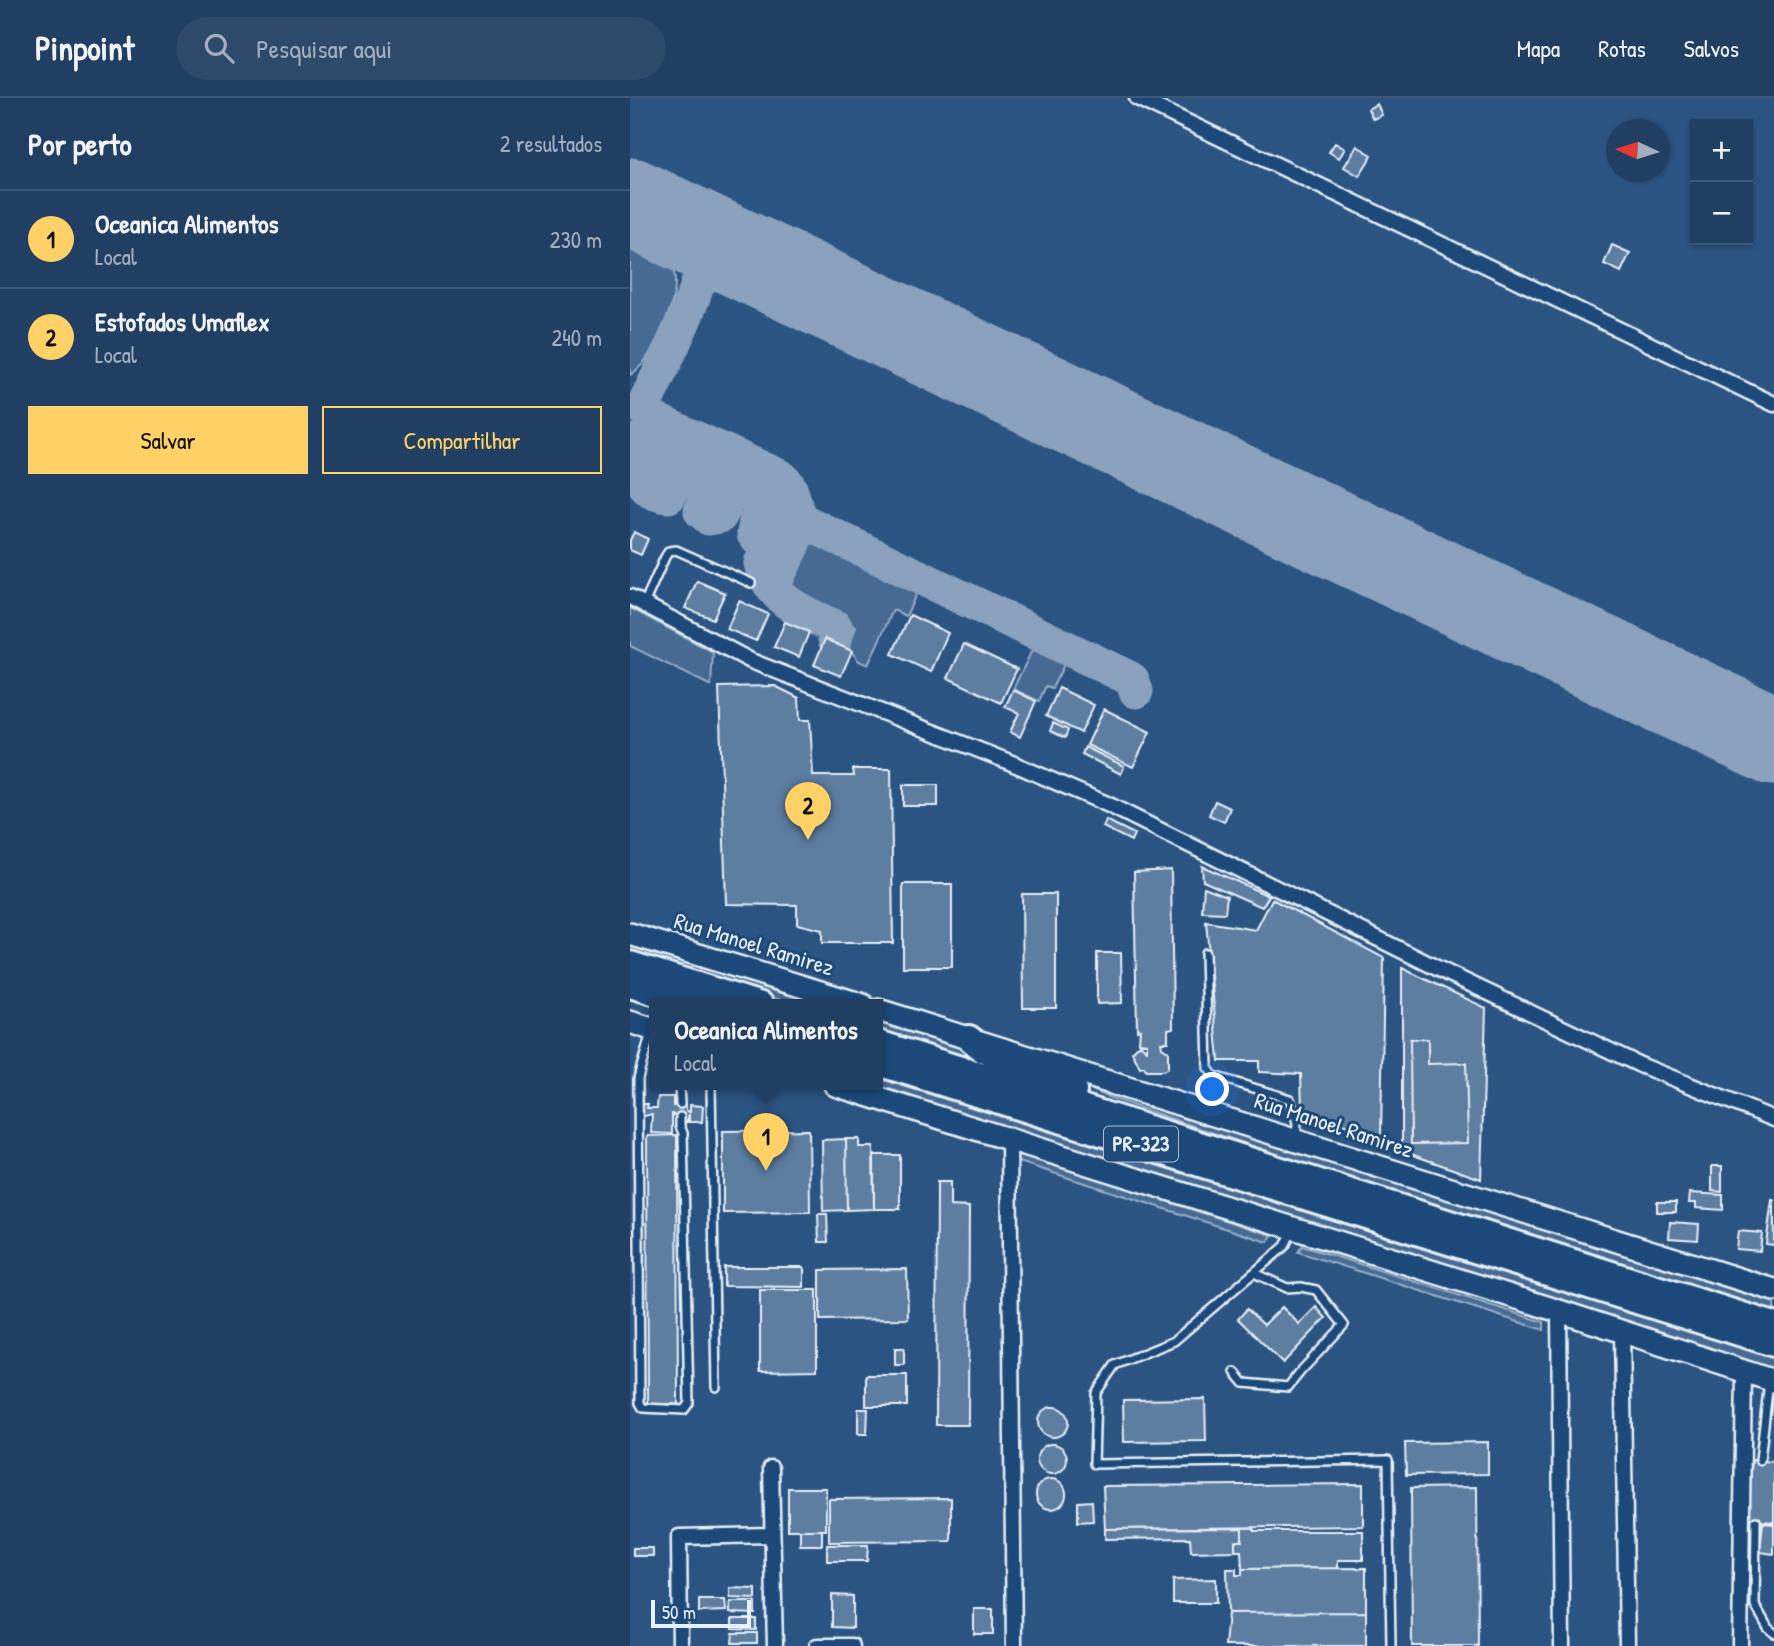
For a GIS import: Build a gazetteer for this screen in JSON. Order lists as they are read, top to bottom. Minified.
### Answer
{"streets":{"highway":["PR-323"],"main road":["Rua Manoel Ramirez"]},"scale_bar":"50 m","north":"left","page":{"header":"Pinpoint","search":"Pesquisar aqui","nav":["Mapa","Rotas","Salvos"],"heading":["Por perto","2 resultados"],"map_buttons":["+","−"],"list":[{"mark":"1","name":"Oceanica Alimentos","note":"Local","value":"230 m"},{"mark":"2","name":"Estofados Umaflex","note":"Local","value":"240 m"}],"buttons":["Salvar","Compartilhar"],"pins":["2","1"],"popup":["Oceanica Alimentos","Local"],"scale":"50 m"}}
